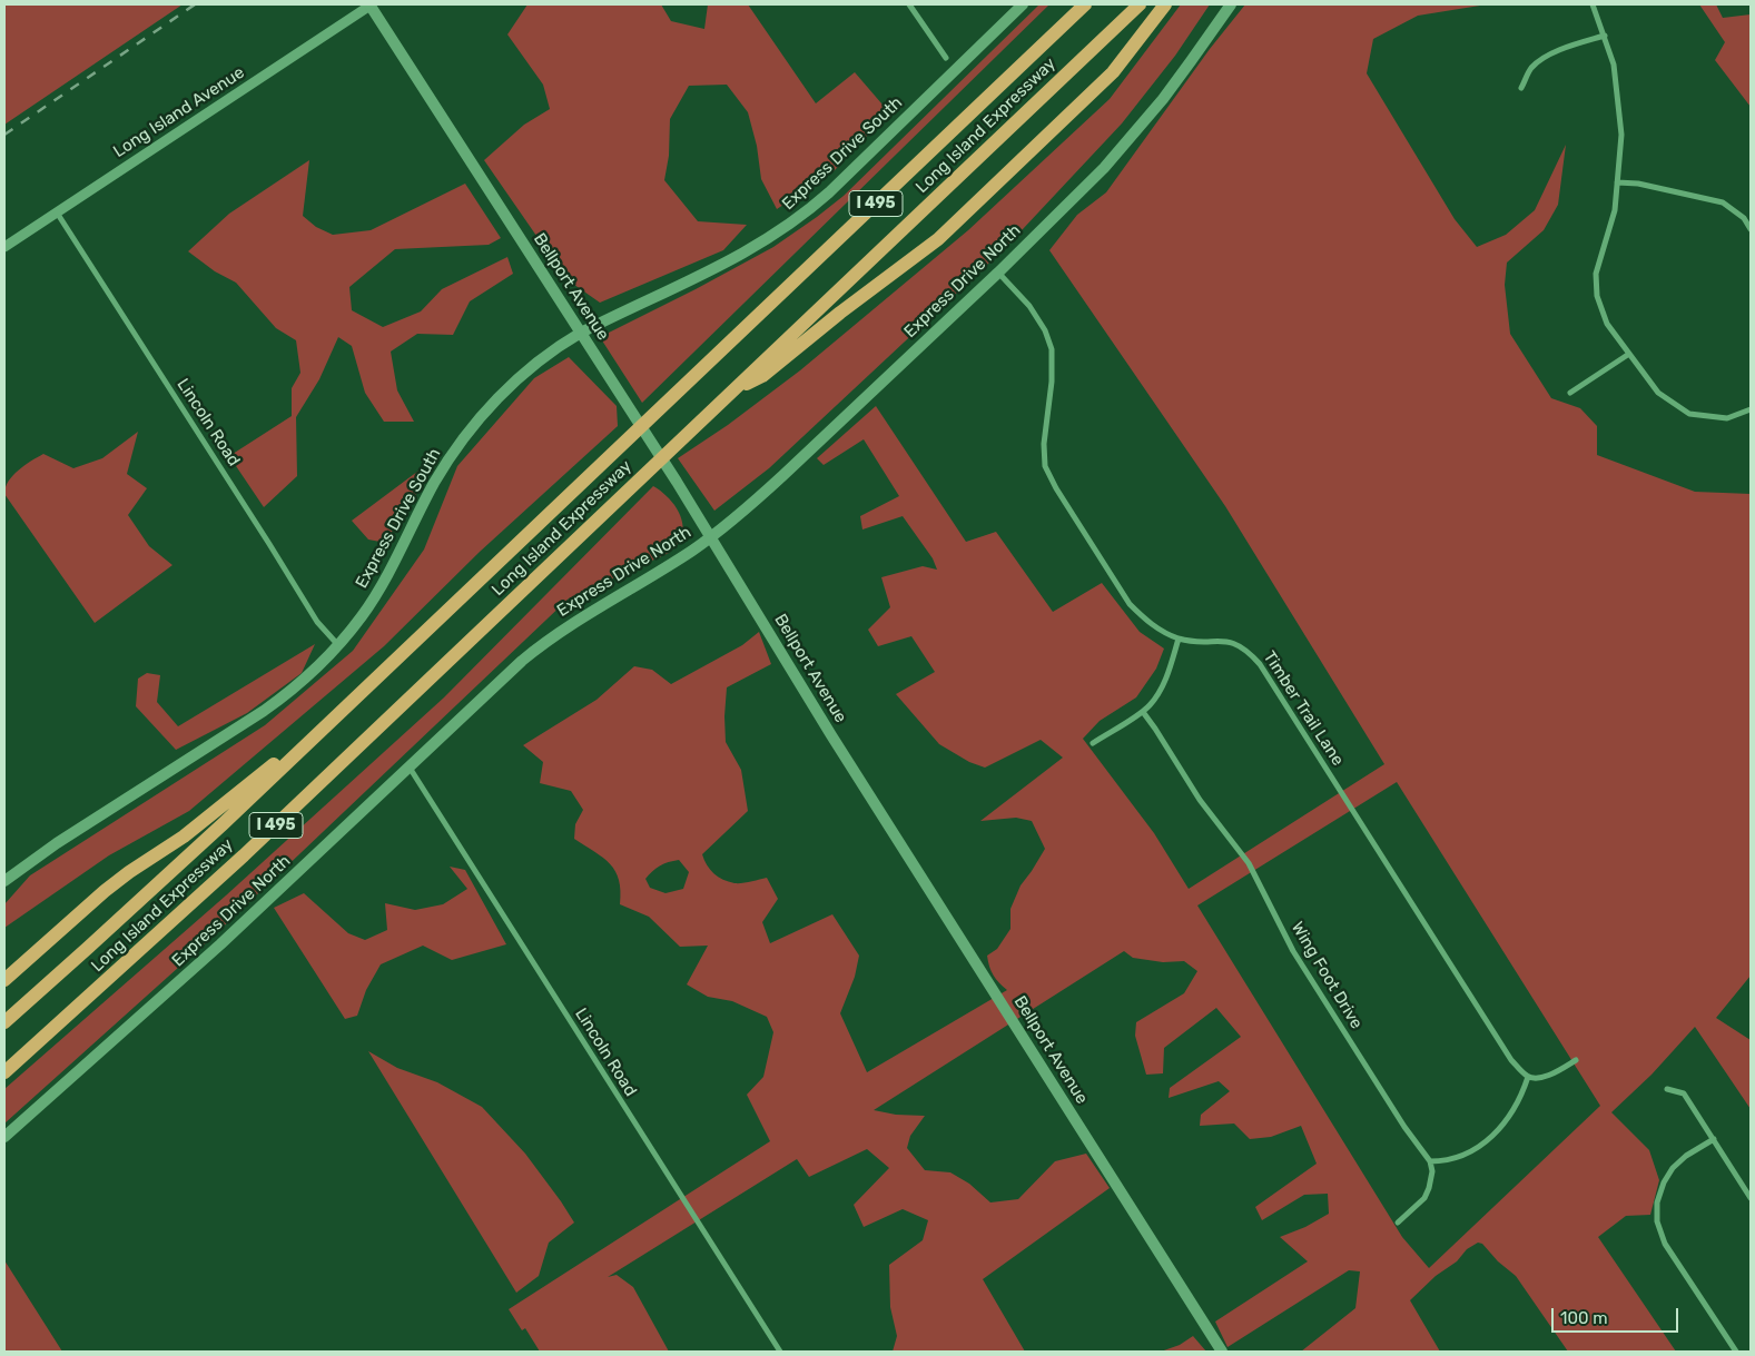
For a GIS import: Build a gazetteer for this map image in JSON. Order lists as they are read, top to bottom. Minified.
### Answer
{"streets":{"highway":["Long Island Expressway","I 495"],"main road":["Express Drive South","Express Drive North","Bellport Avenue"],"street":["Long Island Avenue","Lincoln Road","Timber Trail Lane","Wing Foot Drive"]},"crossings":[["Long Island Avenue","Bellport Avenue"],["Long Island Avenue","Lincoln Road"],["Express Drive South","Bellport Avenue"],["Express Drive South","Lincoln Road"],["Express Drive North","Bellport Avenue"],["Express Drive North","Lincoln Road"],["Express Drive North","Timber Trail Lane"]],"scale_bar":"100 m"}
